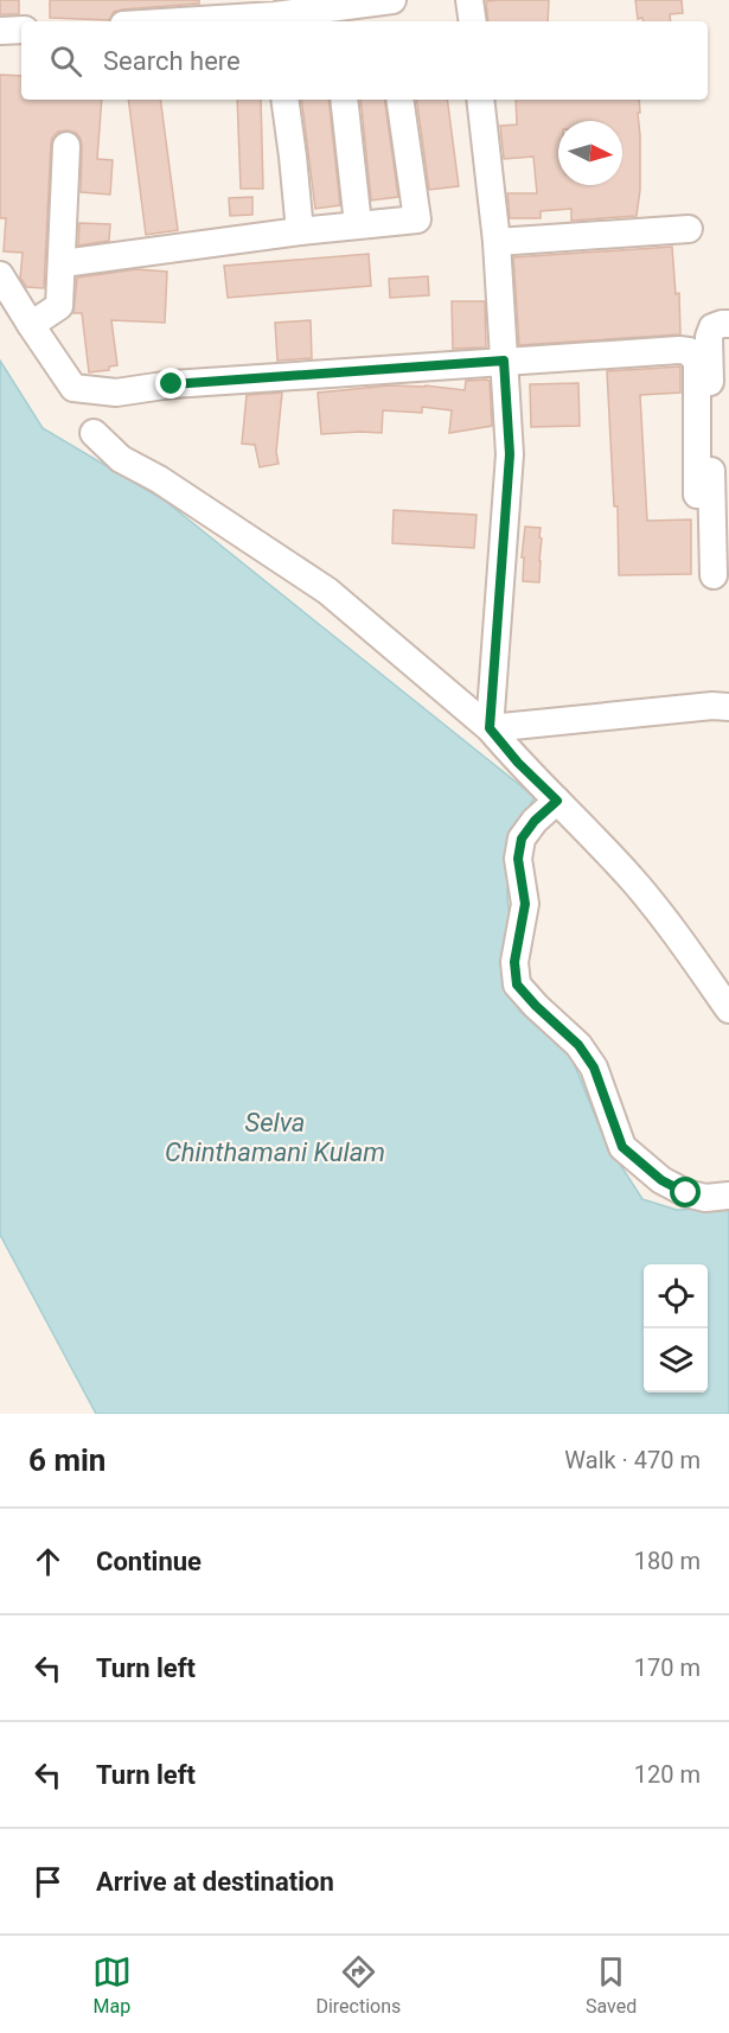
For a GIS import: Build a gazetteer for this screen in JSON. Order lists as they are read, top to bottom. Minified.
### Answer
{"water":["Selva Chinthamani Kulam"],"north":"right","page":{"search":"Search here","heading":["6 min","Walk · 470 m"],"list":[["Continue","180 m"],["Turn left","170 m"],["Turn left","120 m"],"Arrive at destination"],"nav":["Map","Directions","Saved"]}}
